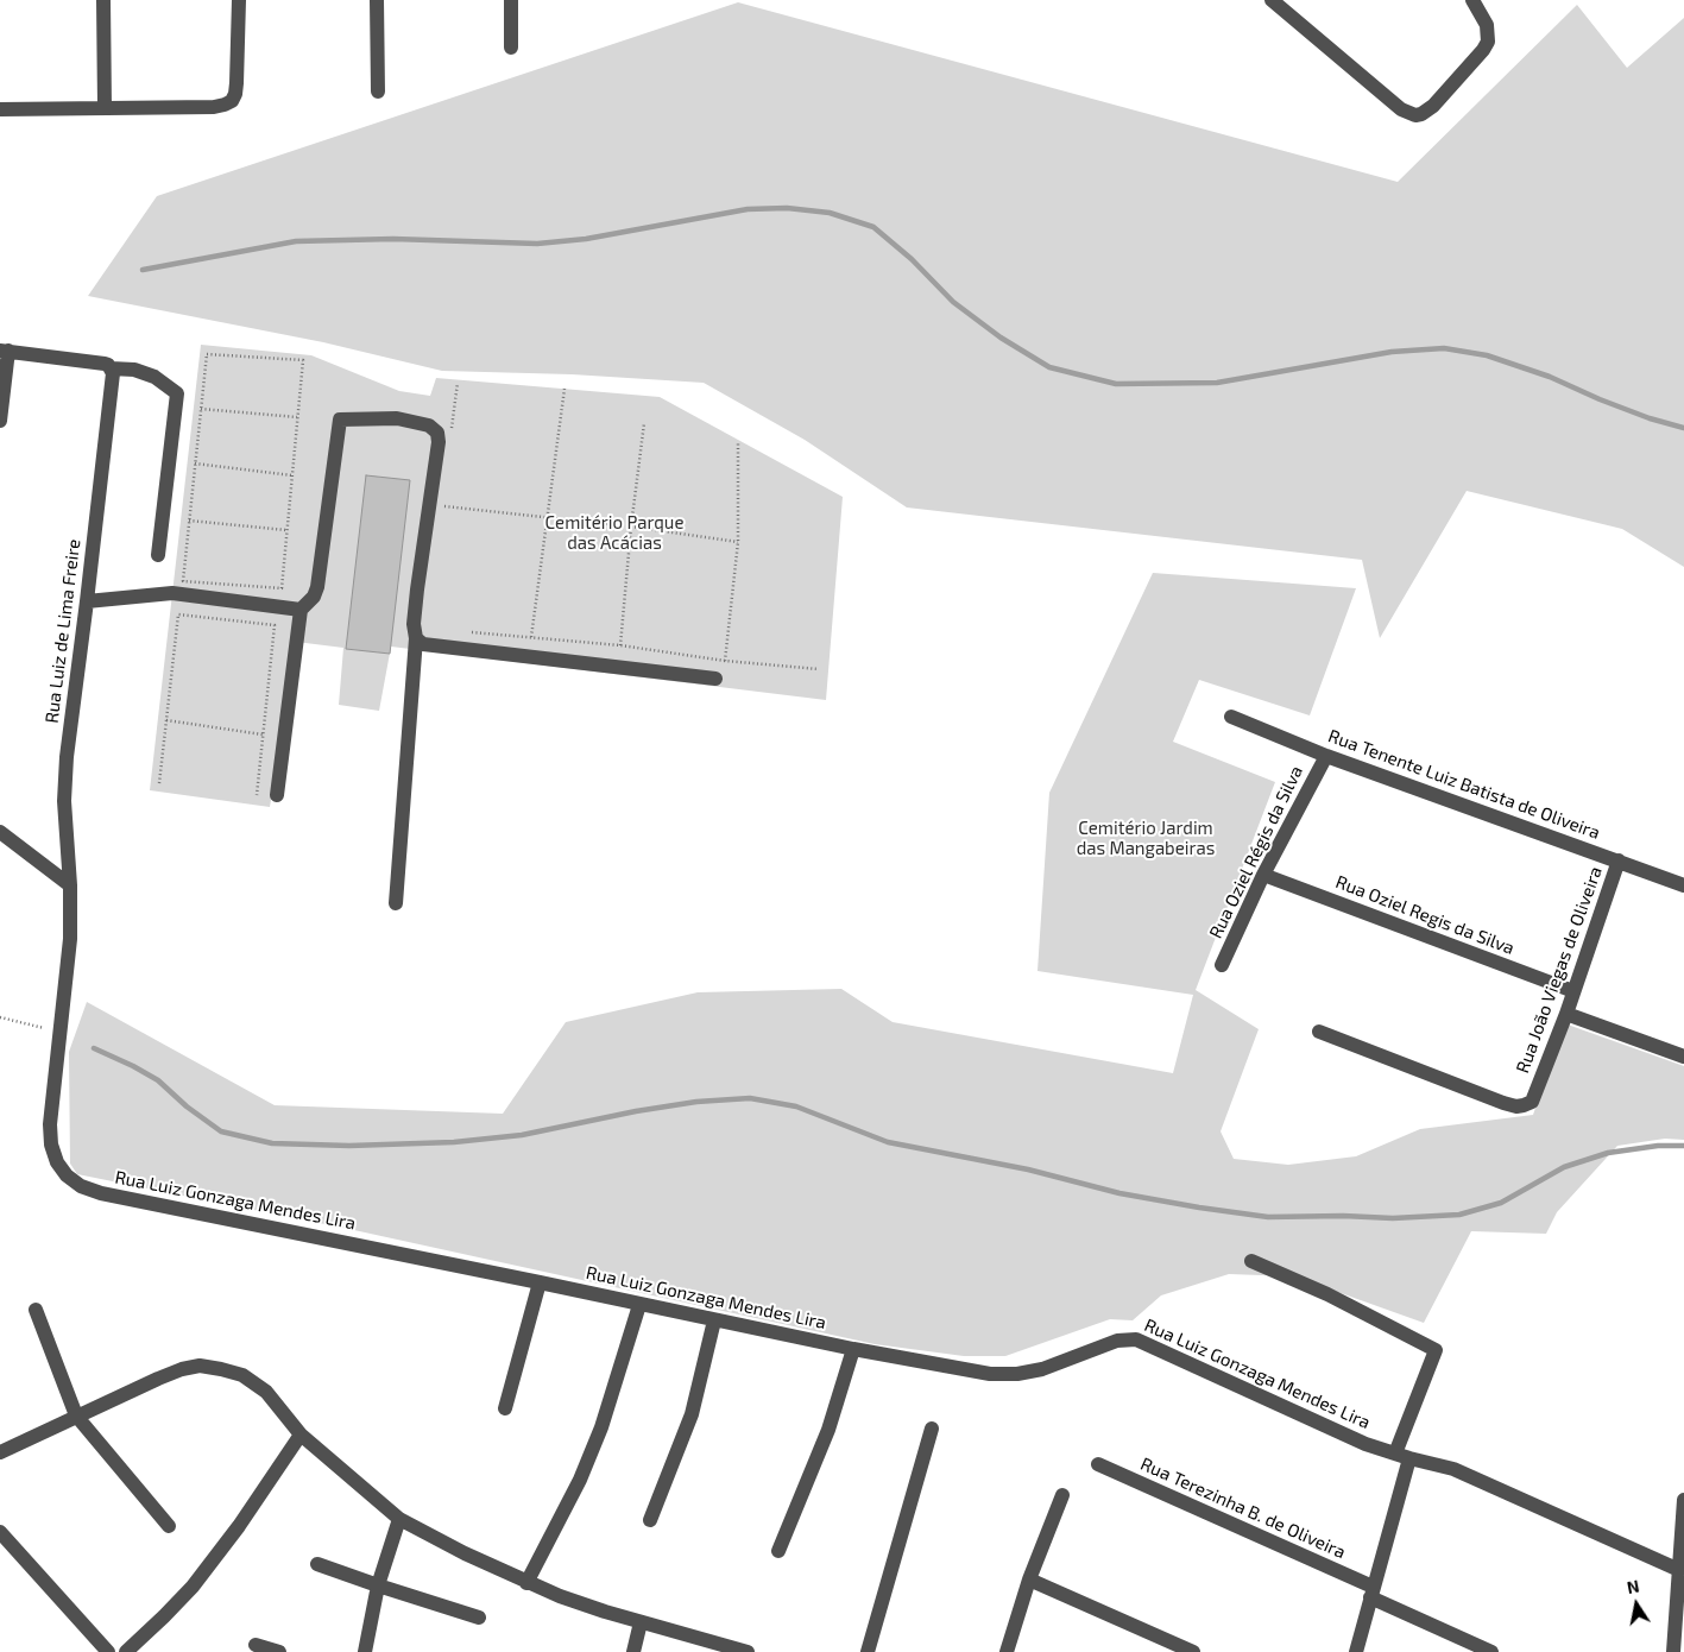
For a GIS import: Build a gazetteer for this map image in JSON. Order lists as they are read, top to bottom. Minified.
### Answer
{"streets":{"street":["Rua Luiz de Lima Freire","Rua Tenente Luiz Batista de Oliveira","Rua Oziel Régis da Silva","Rua Oziel Regis da Silva","Rua João Viegas de Oliveira","Rua Luiz Gonzaga Mendes Lira","Rua Terezinha B. de Oliveira"]},"crossings":[["Rua Luiz de Lima Freire","Rua Luiz Gonzaga Mendes Lira"],["Rua Tenente Luiz Batista de Oliveira","Rua Oziel Régis da Silva"],["Rua Tenente Luiz Batista de Oliveira","Rua João Viegas de Oliveira"],["Rua Oziel Régis da Silva","Rua Oziel Regis da Silva"],["Rua Oziel Regis da Silva","Rua João Viegas de Oliveira"]],"parks":["Cemitério Parque das Acácias","Cemitério Jardim das Mangabeiras"],"north":"top"}
